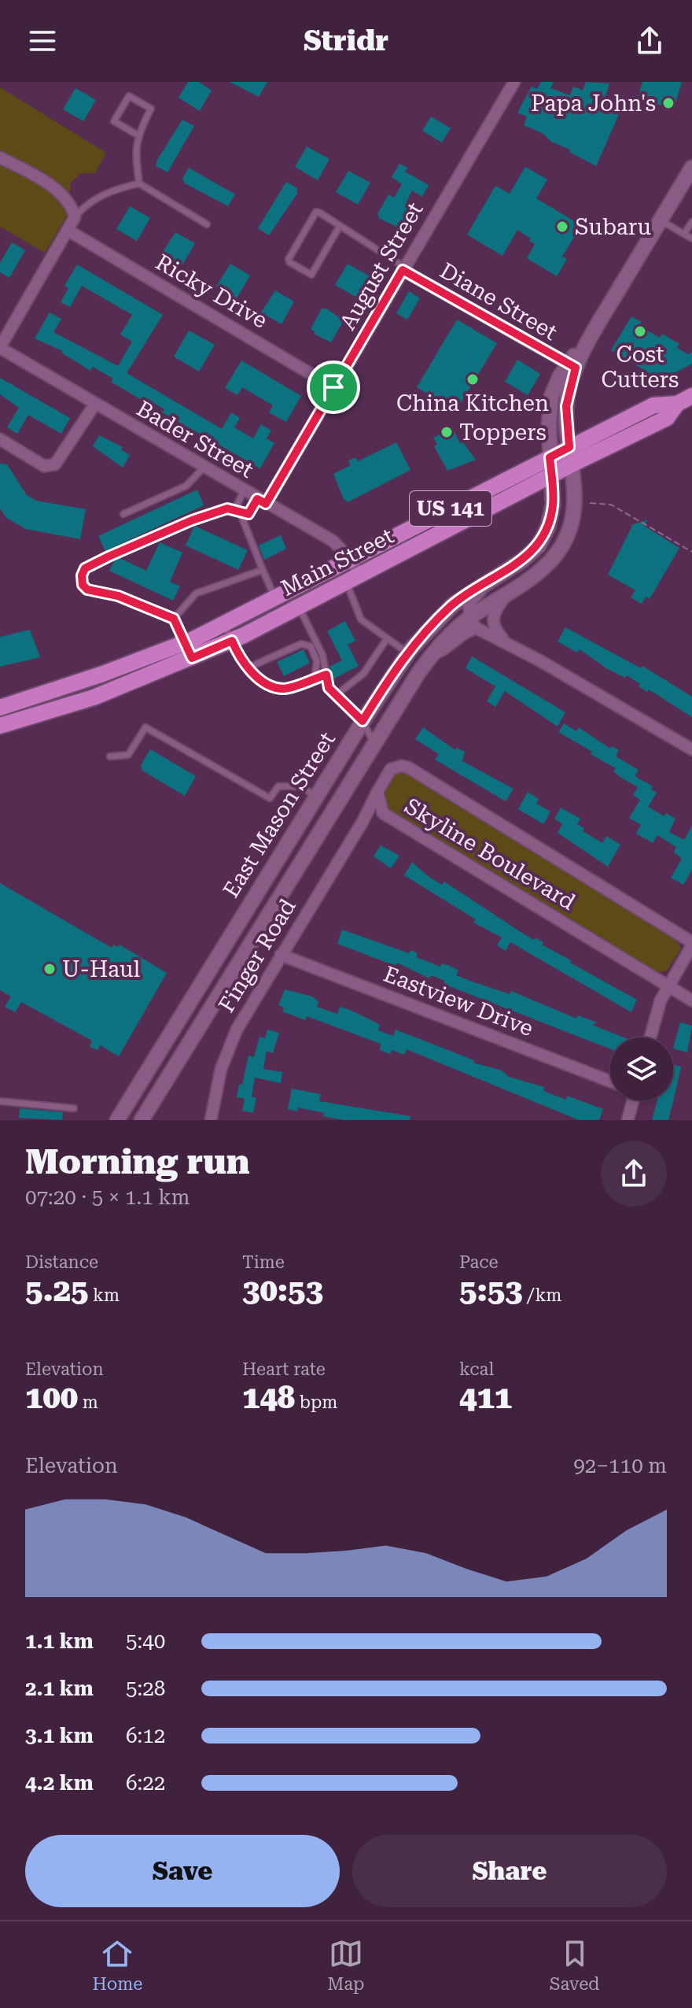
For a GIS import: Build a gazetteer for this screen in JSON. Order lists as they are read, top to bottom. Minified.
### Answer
{"streets":{"main road":["US 141","Main Street","East Mason Street"],"street":["August Street","Ricky Drive","Diane Street","Bader Street","Skyline Boulevard","Finger Road","Eastview Drive"]},"crossings":[["August Street","Ricky Drive"],["August Street","Diane Street"],["August Street","Bader Street"],["Diane Street","East Mason Street"],["Bader Street","Main Street"],["Main Street","East Mason Street"],["Skyline Boulevard","Finger Road"],["Finger Road","Eastview Drive"]],"places":["Papa John's","Subaru","Cost Cutters","China Kitchen","Toppers","U-Haul"],"page":{"header":"Stridr","heading":["Morning run","07:20 · 5 × 1.1 km"],"stats":[["Distance","5.25 km"],["Time","30:53"],["Pace","5:53 /km"],["Elevation","100 m"],["Heart rate","148 bpm"],["kcal","411"]],"chart":["Elevation","92–110 m"],"list":[{"name":"1.1 km","note":"5:40"},{"name":"2.1 km","note":"5:28"},{"name":"3.1 km","note":"6:12"},{"name":"4.2 km","note":"6:22"}],"buttons":["Save","Share"],"tabs":["Home","Map","Saved"]}}
